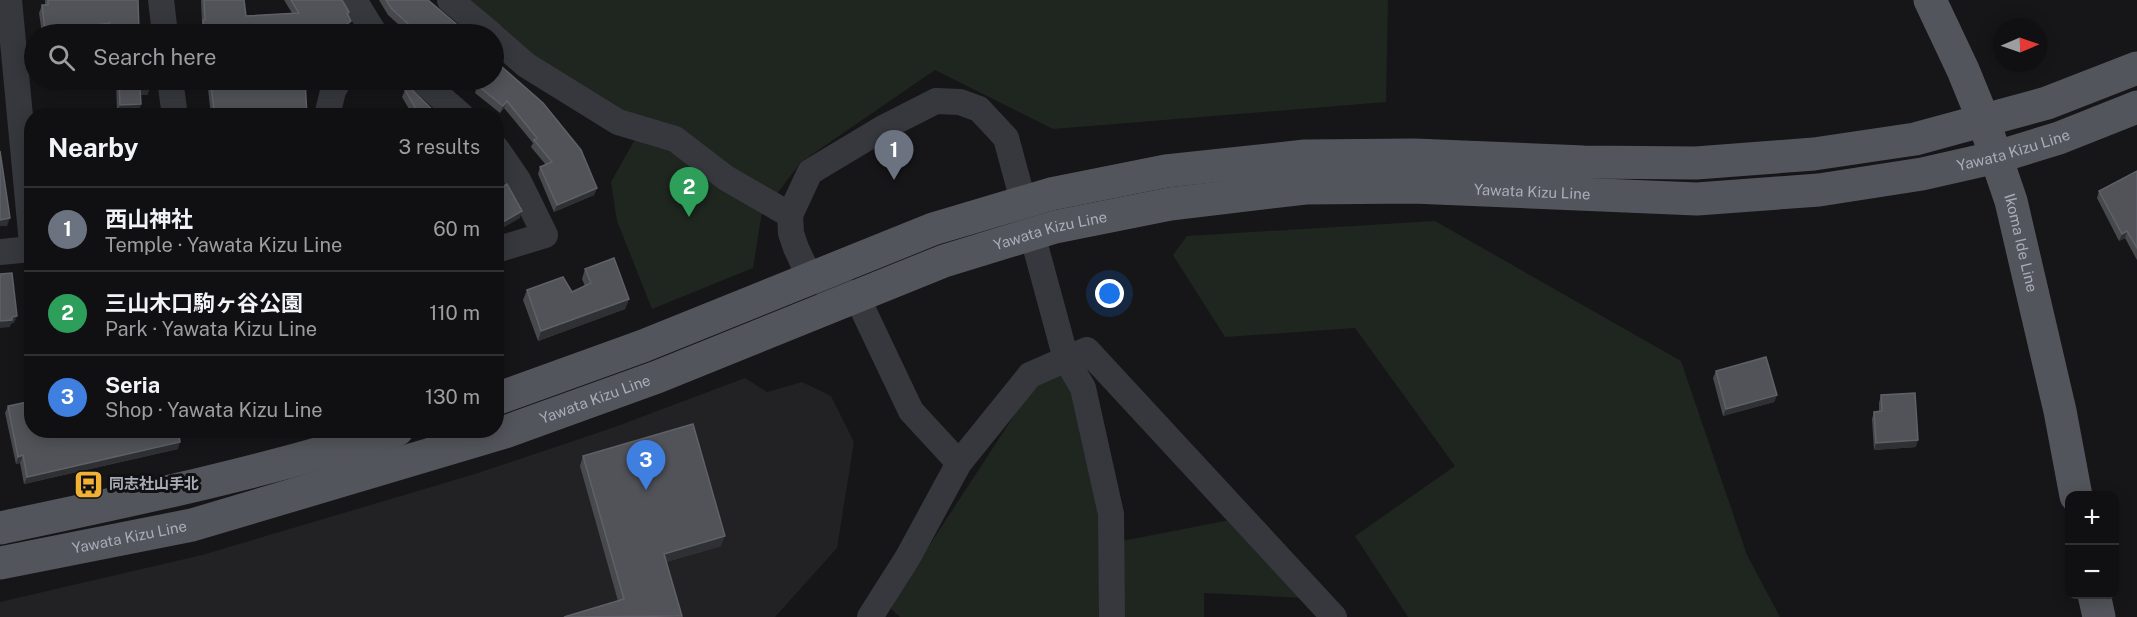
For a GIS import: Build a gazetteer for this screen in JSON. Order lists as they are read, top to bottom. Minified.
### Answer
{"streets":{"main road":["Yawata Kizu Line","Ikoma Ide Line"]},"crossings":[["Yawata Kizu Line","Ikoma Ide Line"]],"places":{"bus stop":["同志社山手北"]},"north":"right","page":{"search":"Search here","heading":["Nearby","3 results"],"pins":["1","2","3"],"list":[{"mark":"1","name":"西山神社","note":"Temple · Yawata Kizu Line","value":"60 m"},{"mark":"2","name":"三山木口駒ヶ谷公園","note":"Park · Yawata Kizu Line","value":"110 m"},{"mark":"3","name":"Seria","note":"Shop · Yawata Kizu Line","value":"130 m"}],"map_buttons":["+","−"]}}
